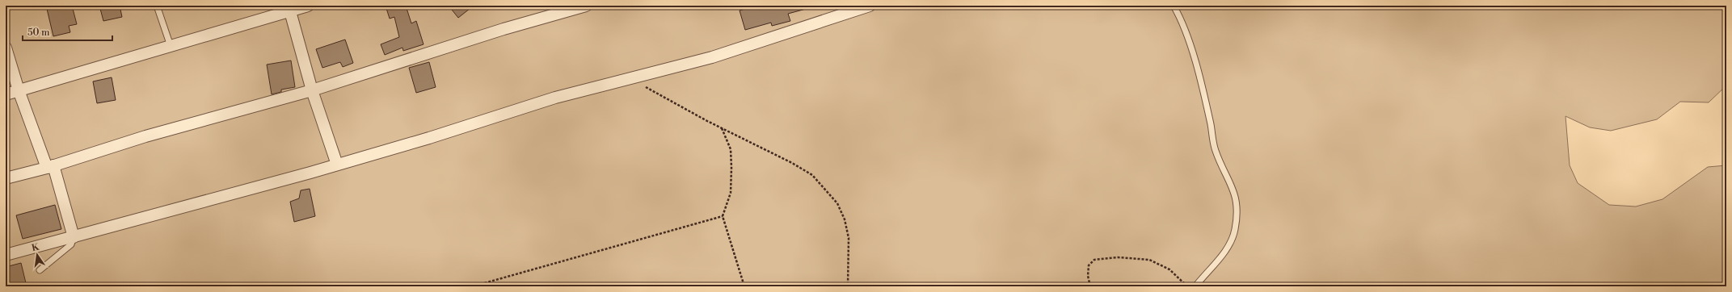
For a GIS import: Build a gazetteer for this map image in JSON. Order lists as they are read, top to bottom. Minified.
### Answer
{"scale_bar":"50 m","north":"top"}
